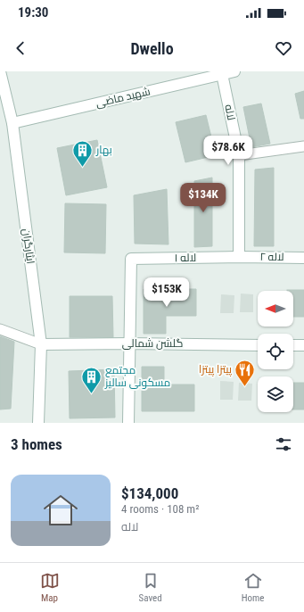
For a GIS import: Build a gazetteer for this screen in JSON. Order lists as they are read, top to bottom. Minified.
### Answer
{"streets":{"street":["شهید ماضی","لاله","ایثارگران","لاله ۲","لاله ۱","گلشن شمالی"]},"crossings":[["شهید ماضی","لاله"],["شهید ماضی","ایثارگران"],["لاله","لاله ۲"],["لاله","لاله ۱"],["ایثارگران","گلشن شمالی"],["لاله ۲","لاله ۱"],["لاله ۱","گلشن شمالی"]],"places":{"building":["بهار","مجتمع مسکونی سالیز"],"restaurant":["پیتزا پیتزا"]},"north":"left","page":{"status":"19:30","header":"Dwello","price":["$78.6K","$134K","$153K"],"heading":"3 homes","list":[{"name":"$134,000","note":"4 rooms · 108 m² · لاله"}],"tabs":["Map","Saved","Home"]}}
